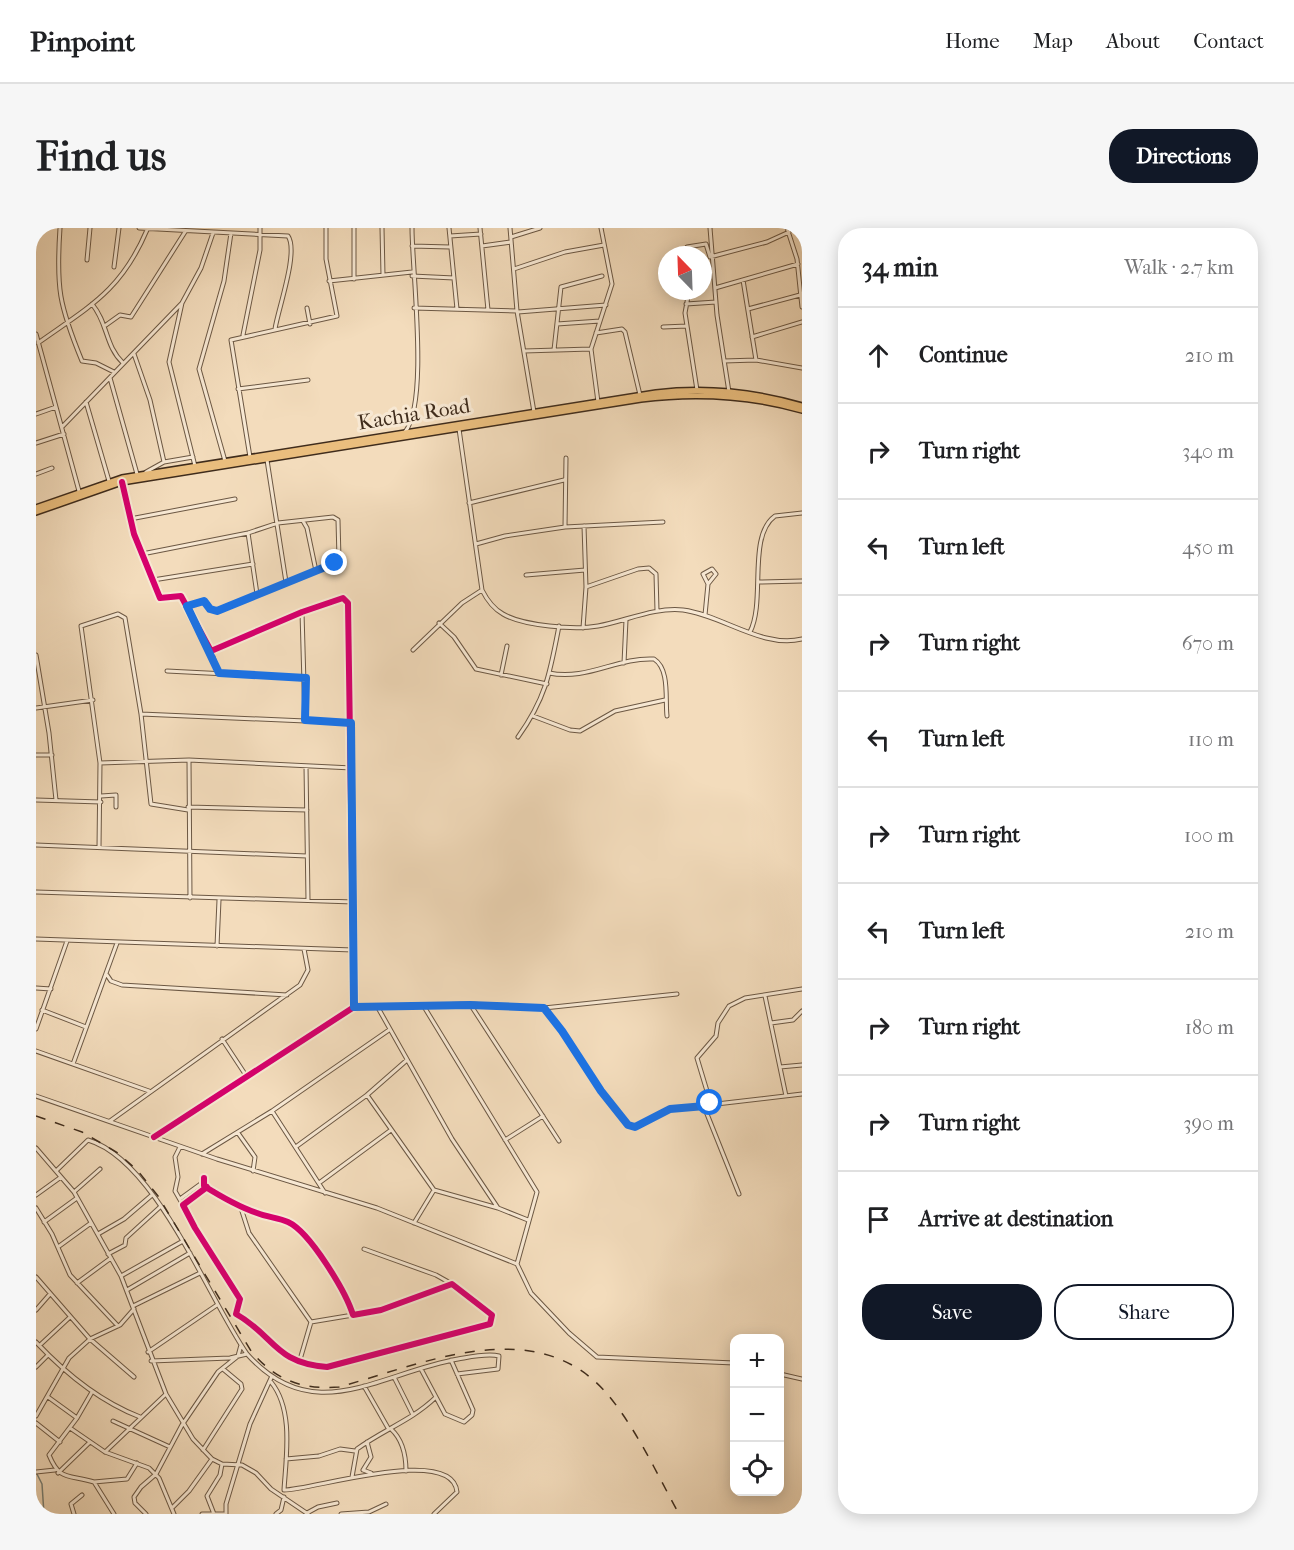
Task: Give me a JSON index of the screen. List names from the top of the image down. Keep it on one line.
{"streets":{"highway":["Kachia Road"]},"north":"top left","page":{"header":"Pinpoint","nav":["Home","Map","About","Contact"],"buttons":["Directions",["Save","Share"]],"title":"Find us","heading":["34 min","Walk · 2.7 km"],"list":[["Continue","210 m"],["Turn right","340 m"],["Turn left","450 m"],["Turn right","670 m"],["Turn left","110 m"],["Turn right","100 m"],["Turn left","210 m"],["Turn right","180 m"],["Turn right","390 m"],"Arrive at destination"],"map_buttons":["+","−"]}}
